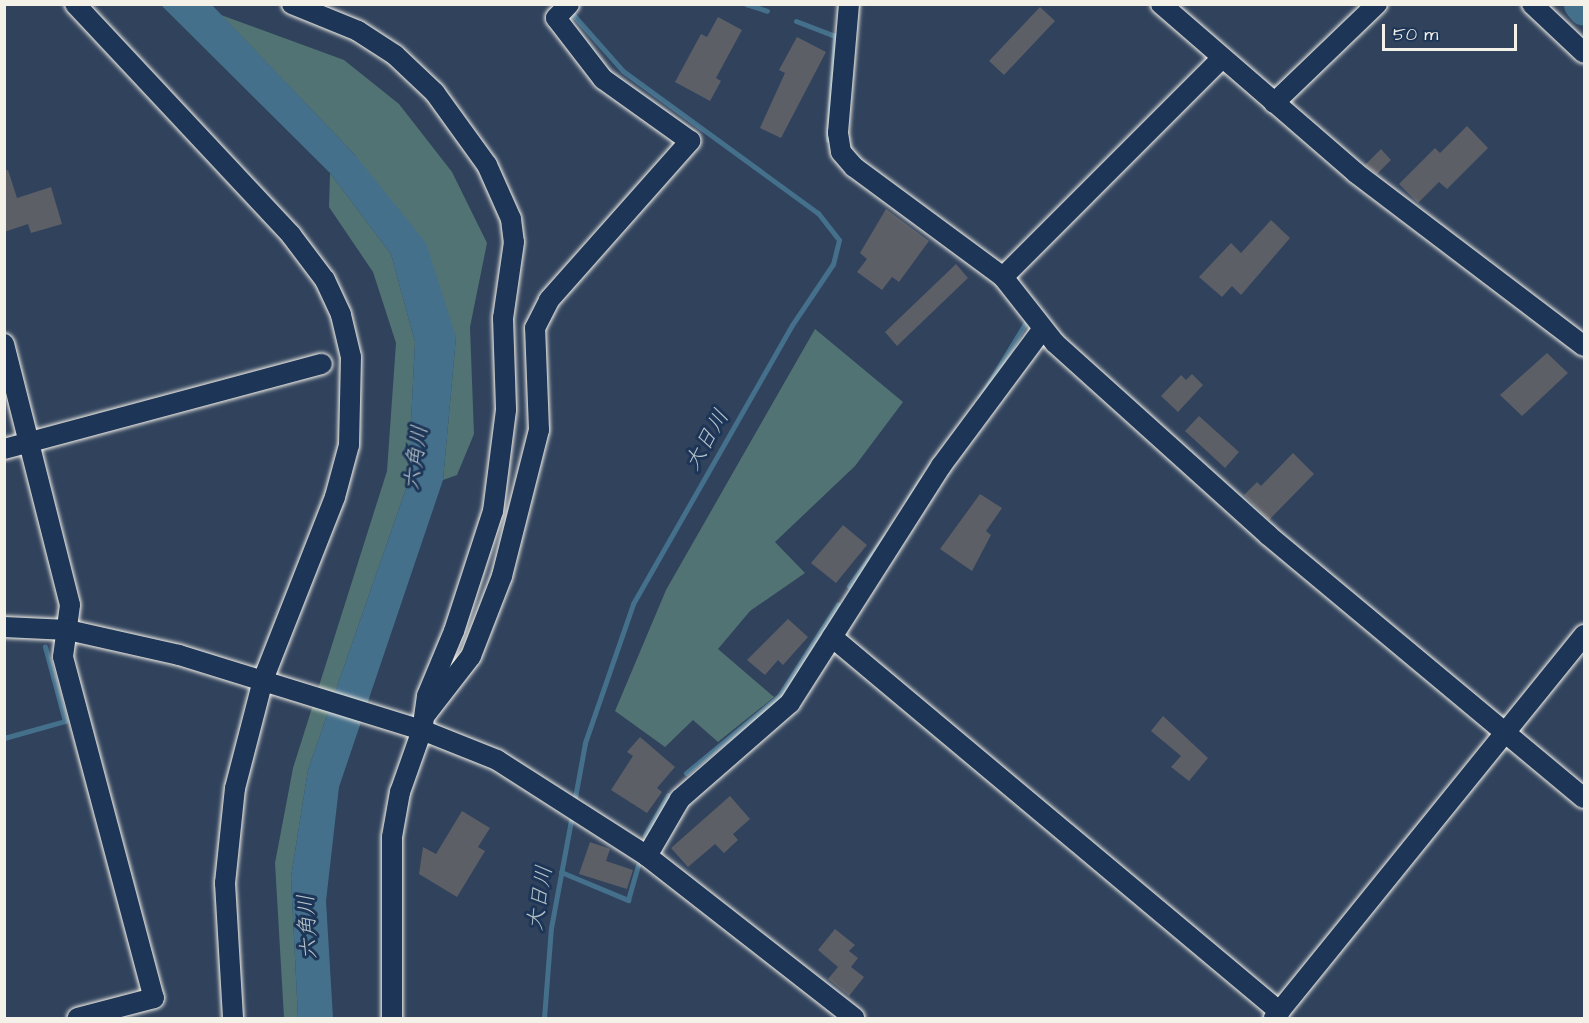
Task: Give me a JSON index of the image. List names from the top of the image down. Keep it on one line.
{"water":["大日川","六角川"],"scale_bar":"50 m"}
